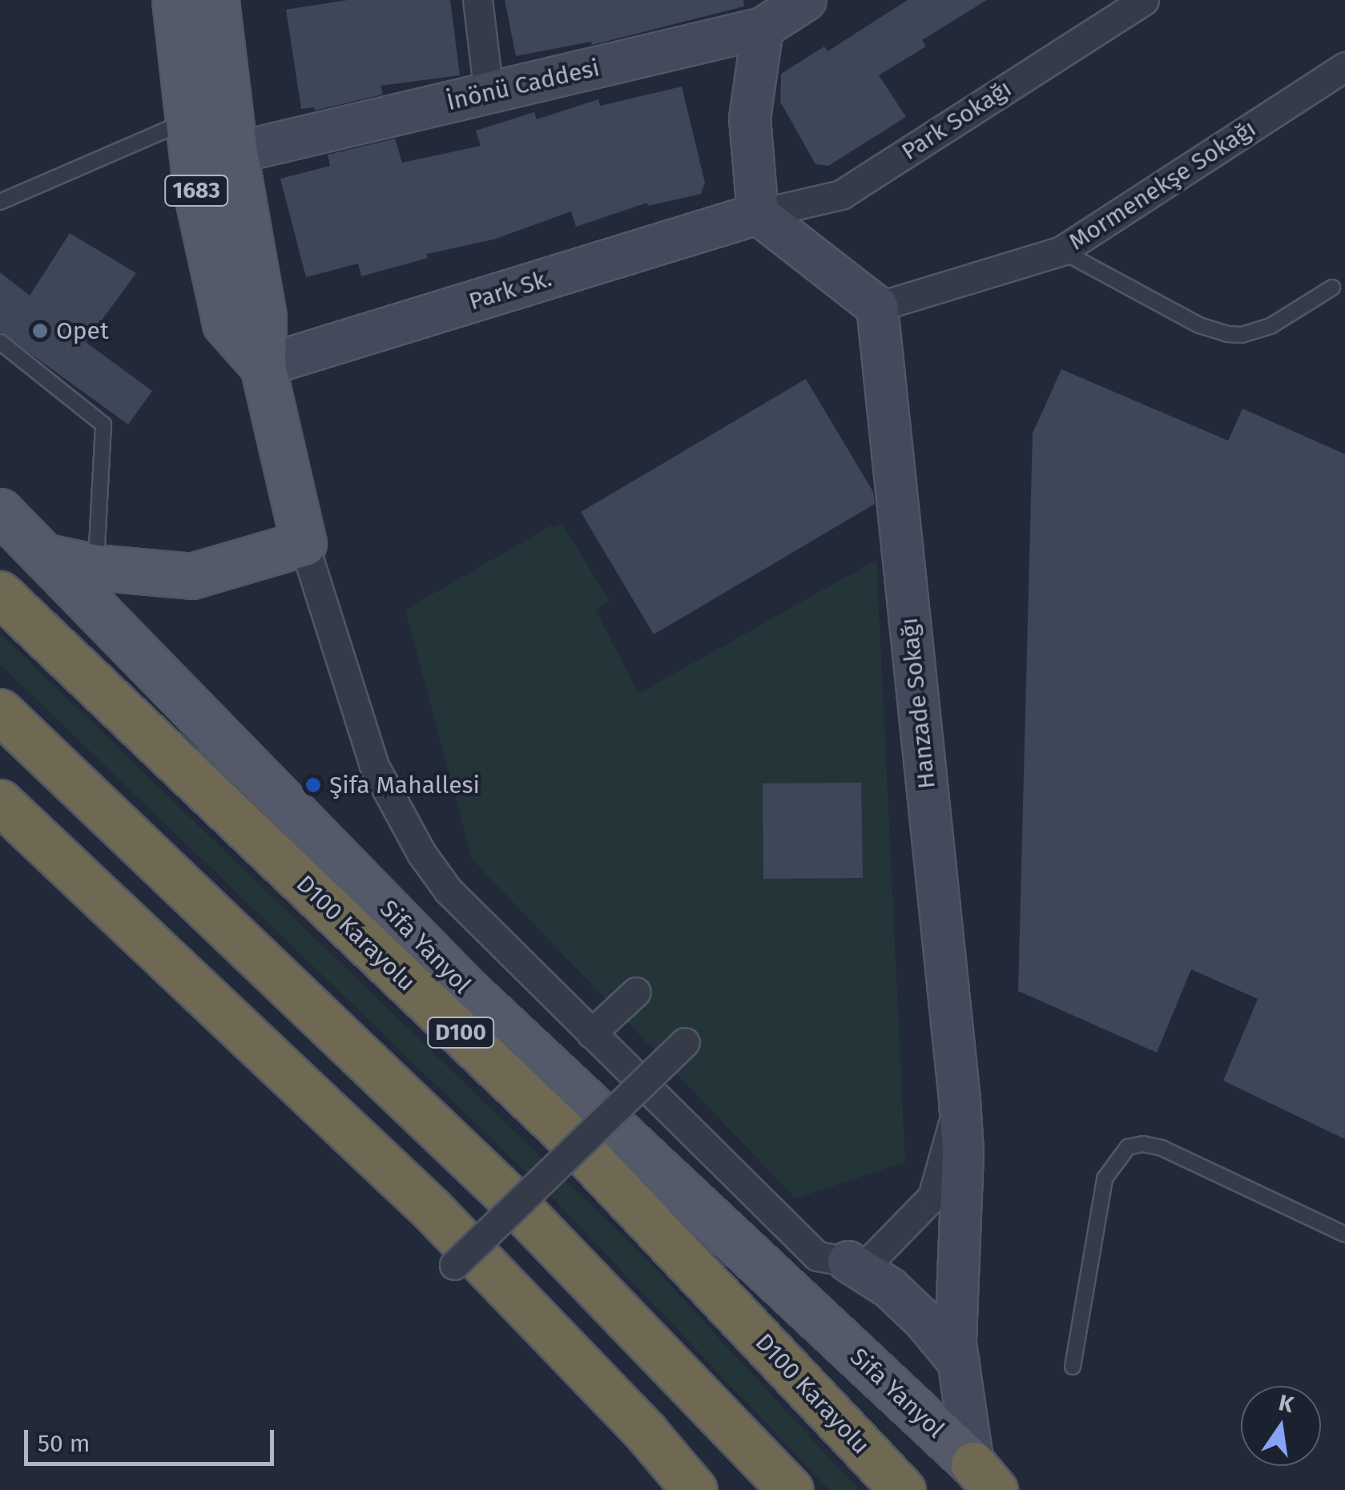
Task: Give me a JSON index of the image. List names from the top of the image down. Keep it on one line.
{"streets":{"highway":["D100 Karayolu","D100"],"main road":["1683","Sifa Yanyol"],"street":["İnönü Caddesi","Park Sokağı","Mormenekşe Sokağı","Park Sk.","Hanzade Sokağı"]},"crossings":[["İnönü Caddesi","1683"],["Park Sokağı","Park Sk."],["Mormenekşe Sokağı","Hanzade Sokağı"],["1683","Park Sk."],["Hanzade Sokağı","Sifa Yanyol"]],"places":["Opet","Şifa Mahallesi"],"scale_bar":"50 m","north":"top"}
